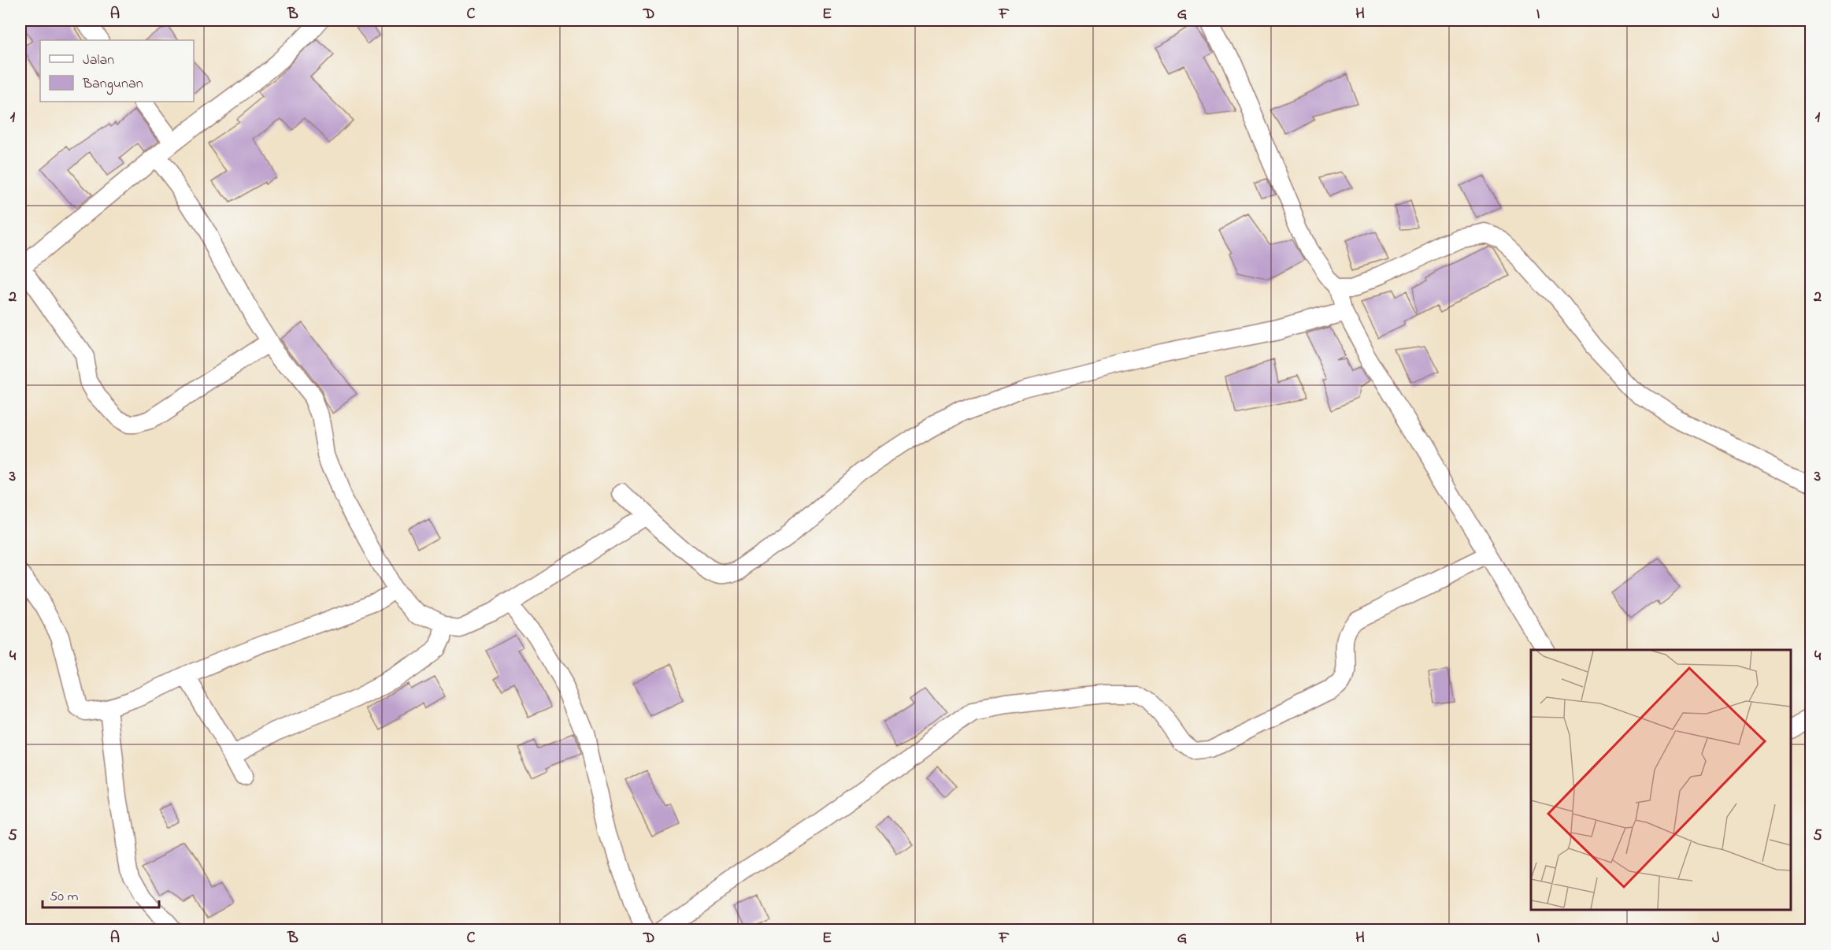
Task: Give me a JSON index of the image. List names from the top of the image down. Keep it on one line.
{"legend":["Jalan","Bangunan"],"scale_bar":"50 m","grid":{"columns":["A","B","C","D","E","F","G","H","I","J"],"rows":["1","2","3","4","5"]}}
